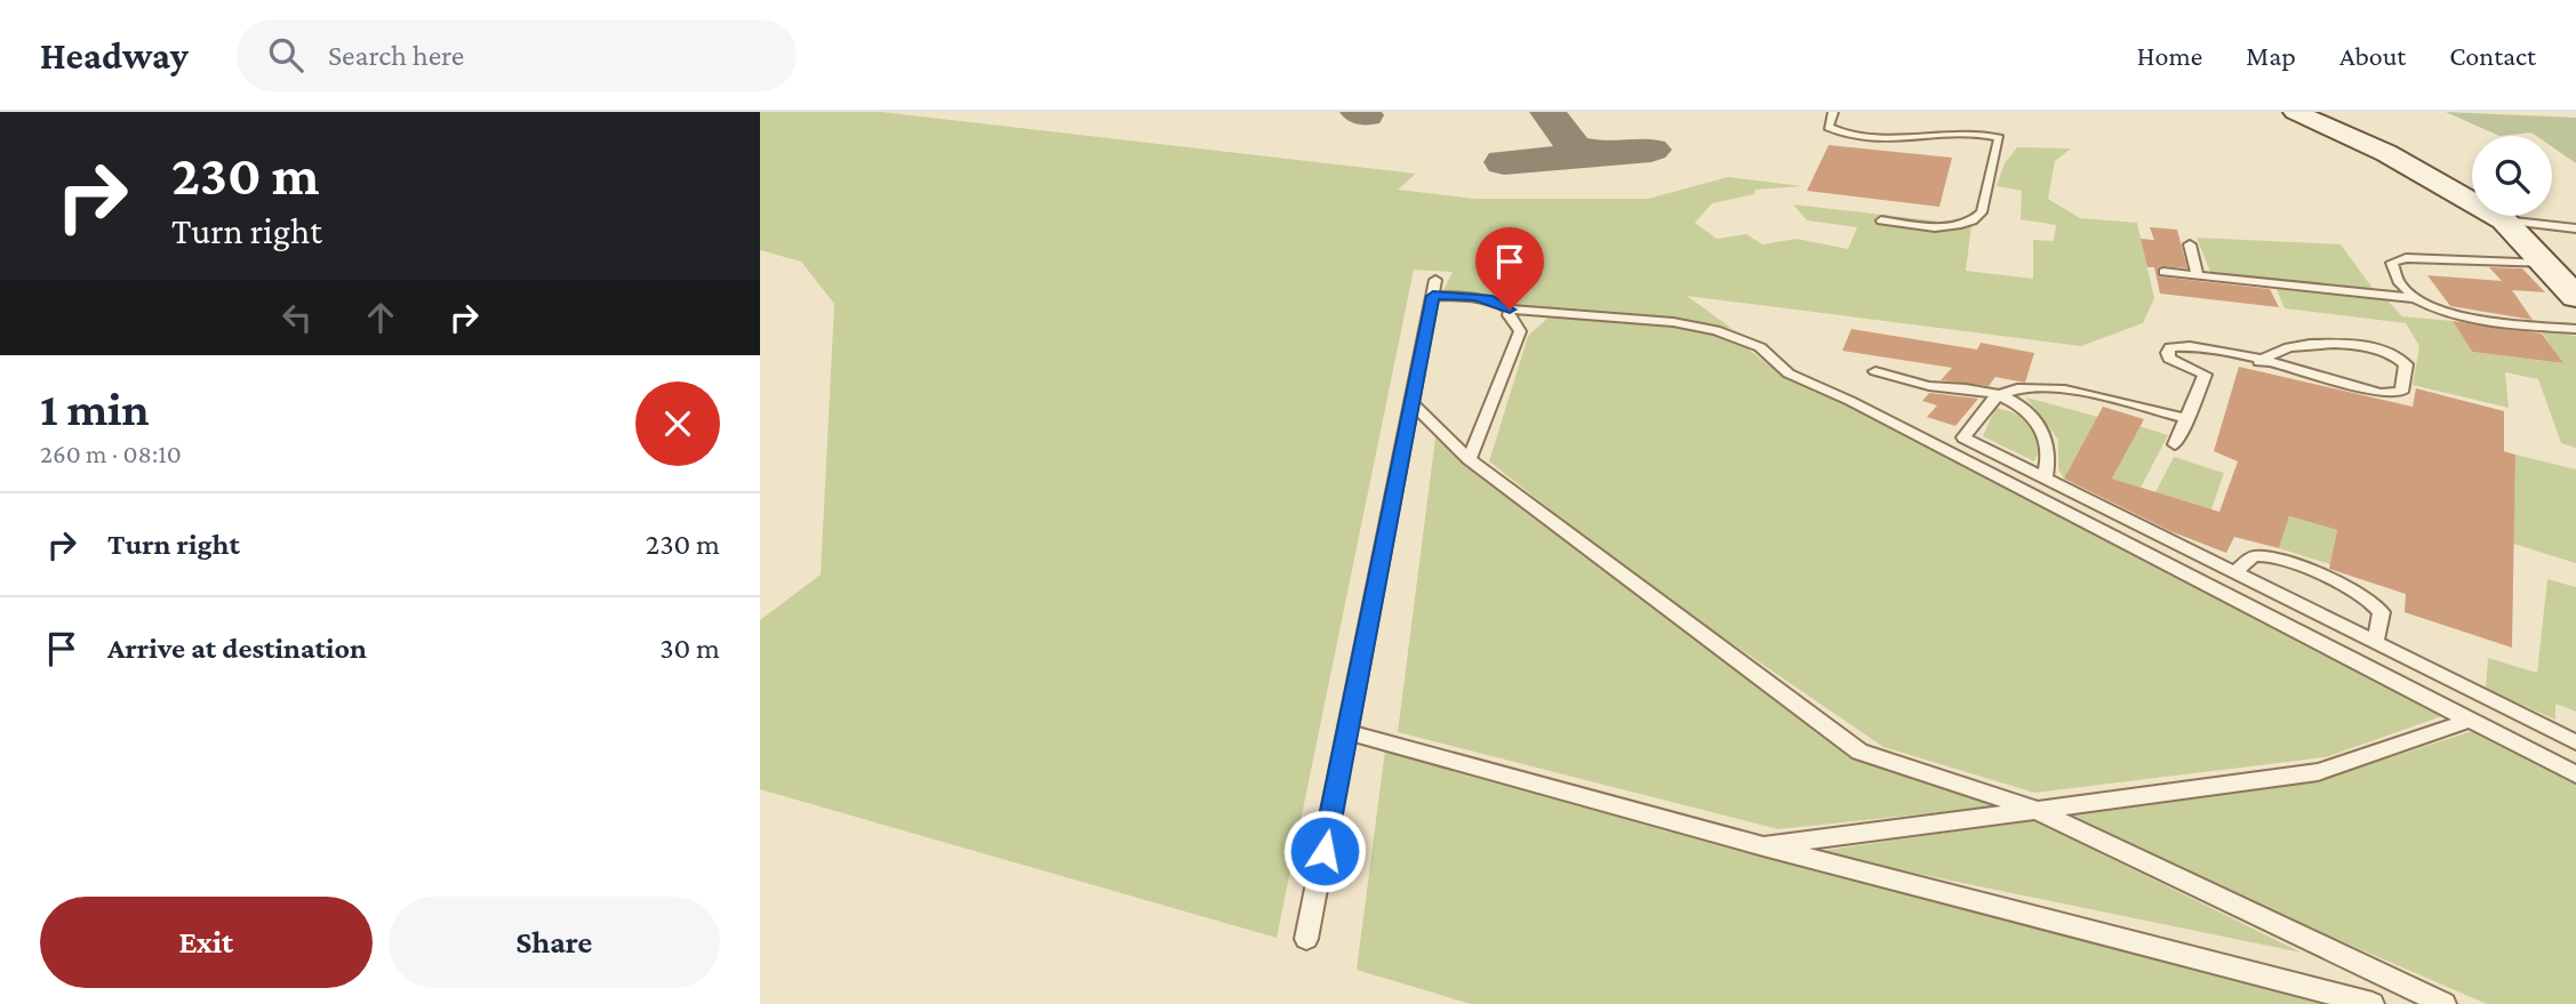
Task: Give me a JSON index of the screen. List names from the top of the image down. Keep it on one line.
{"page":{"header":"Headway","search":"Search here","nav":["Home","Map","About","Contact"],"turn":["230 m","Turn right"],"heading":["1 min","260 m · 08:10"],"list":[{"name":"Turn right","value":"230 m"},{"name":"Arrive at destination","value":"30 m"}],"buttons":["Exit","Share"]}}
